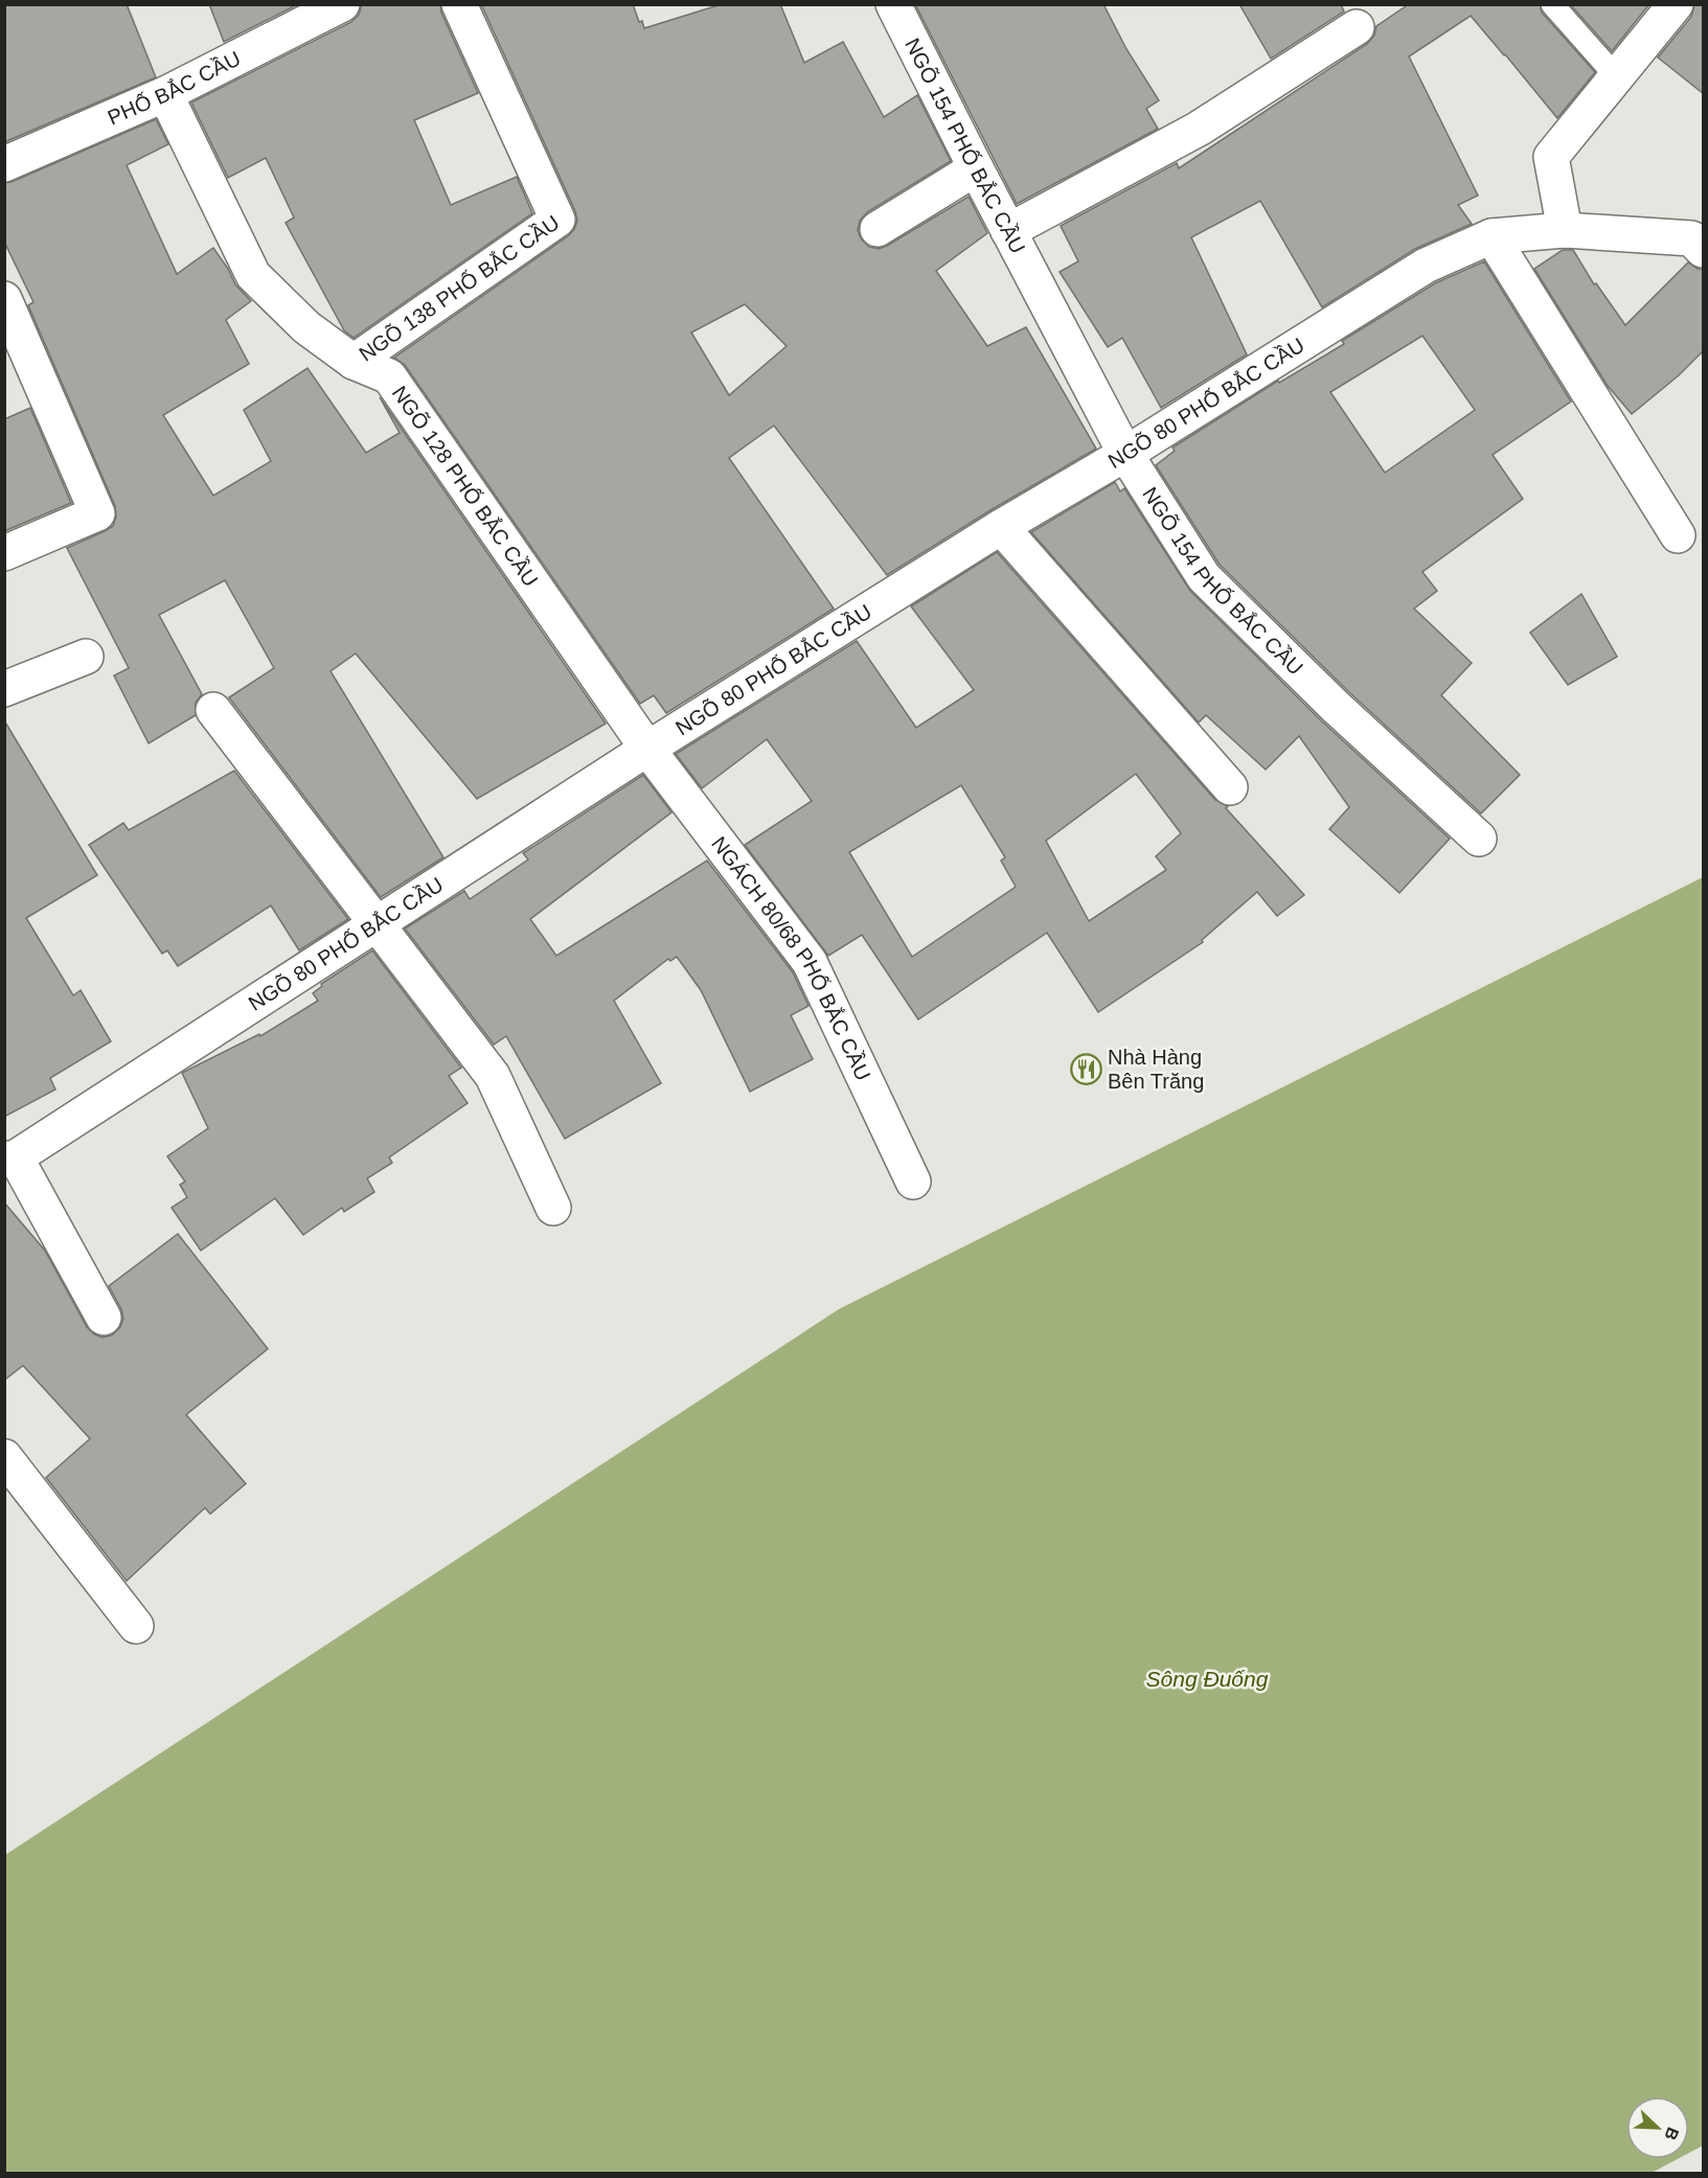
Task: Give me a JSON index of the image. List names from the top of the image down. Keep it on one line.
{"streets":{"street":["PHỐ BẮC CẦU","NGÕ 154 PHỐ BẮC CẦU","NGÕ 138 PHỐ BẮC CẦU","NGÕ 80 PHỐ BẮC CẦU","NGÕ 128 PHỐ BẮC CẦU","NGÁCH 80/68 PHỐ BẮC CẦU"]},"crossings":[["PHỐ BẮC CẦU","NGÕ 128 PHỐ BẮC CẦU"],["NGÕ 154 PHỐ BẮC CẦU","NGÕ 80 PHỐ BẮC CẦU"],["NGÕ 138 PHỐ BẮC CẦU","NGÕ 128 PHỐ BẮC CẦU"],["NGÕ 80 PHỐ BẮC CẦU","NGÕ 128 PHỐ BẮC CẦU"],["NGÕ 80 PHỐ BẮC CẦU","NGÁCH 80/68 PHỐ BẮC CẦU"],["NGÕ 128 PHỐ BẮC CẦU","NGÁCH 80/68 PHỐ BẮC CẦU"]],"water":["Sông Đuống"],"places":{"restaurant":["Nhà Hàng Bên Trăng"]},"north":"bottom right"}
